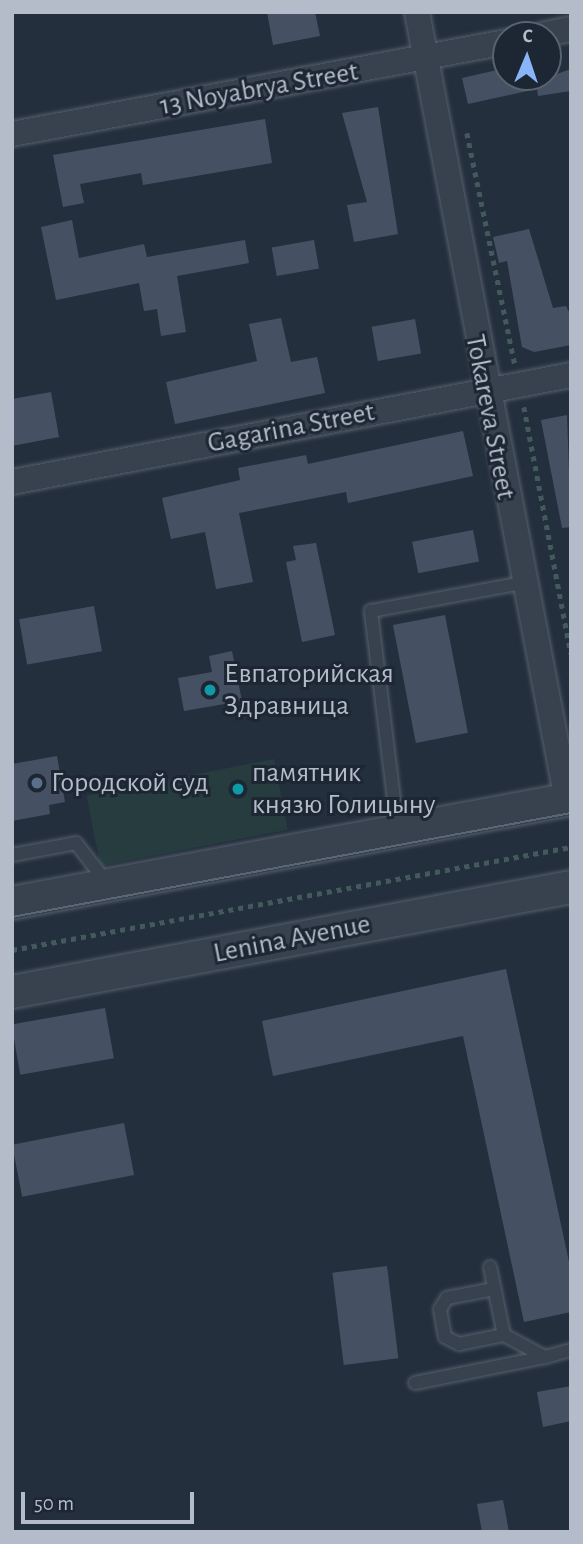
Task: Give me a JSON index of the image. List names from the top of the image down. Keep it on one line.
{"streets":{"street":["13 Noyabrya Street","Tokareva Street","Gagarina Street","Lenina Avenue"]},"crossings":[["13 Noyabrya Street","Tokareva Street"],["Tokareva Street","Gagarina Street"]],"places":["Евпаторийская Здравница","Городской суд","памятник князю Голицыну"],"scale_bar":"50 m","north":"top"}
